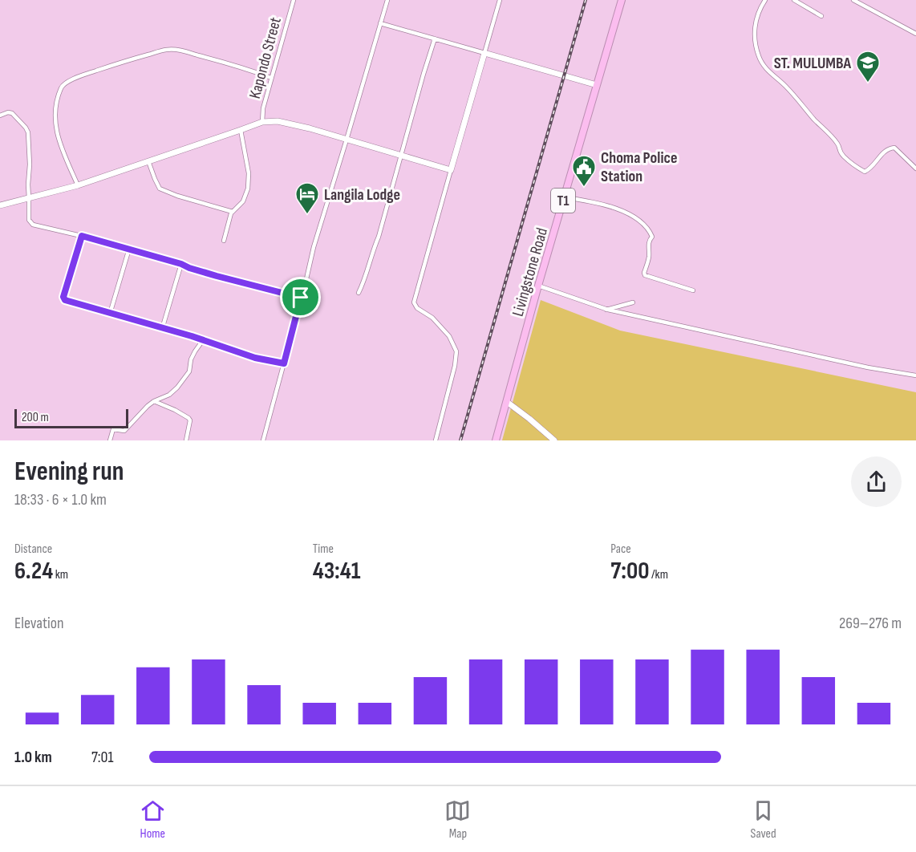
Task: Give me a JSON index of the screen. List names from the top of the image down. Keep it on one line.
{"streets":{"highway":["T1","Livingstone Road"],"street":["Kapondo Street"]},"places":{"school or university":["ST. MULUMBA"],"public building":["Choma Police Station"],"hotel":["Langila Lodge"]},"scale_bar":"200 m","page":{"scale":"200 m","heading":["Evening run","18:33 · 6 × 1.0 km"],"stats":[["Distance","6.24 km"],["Time","43:41"],["Pace","7:00 /km"]],"chart":["Elevation","269–276 m"],"list":[{"name":"1.0 km","note":"7:01"}],"tabs":["Home","Map","Saved"]}}
